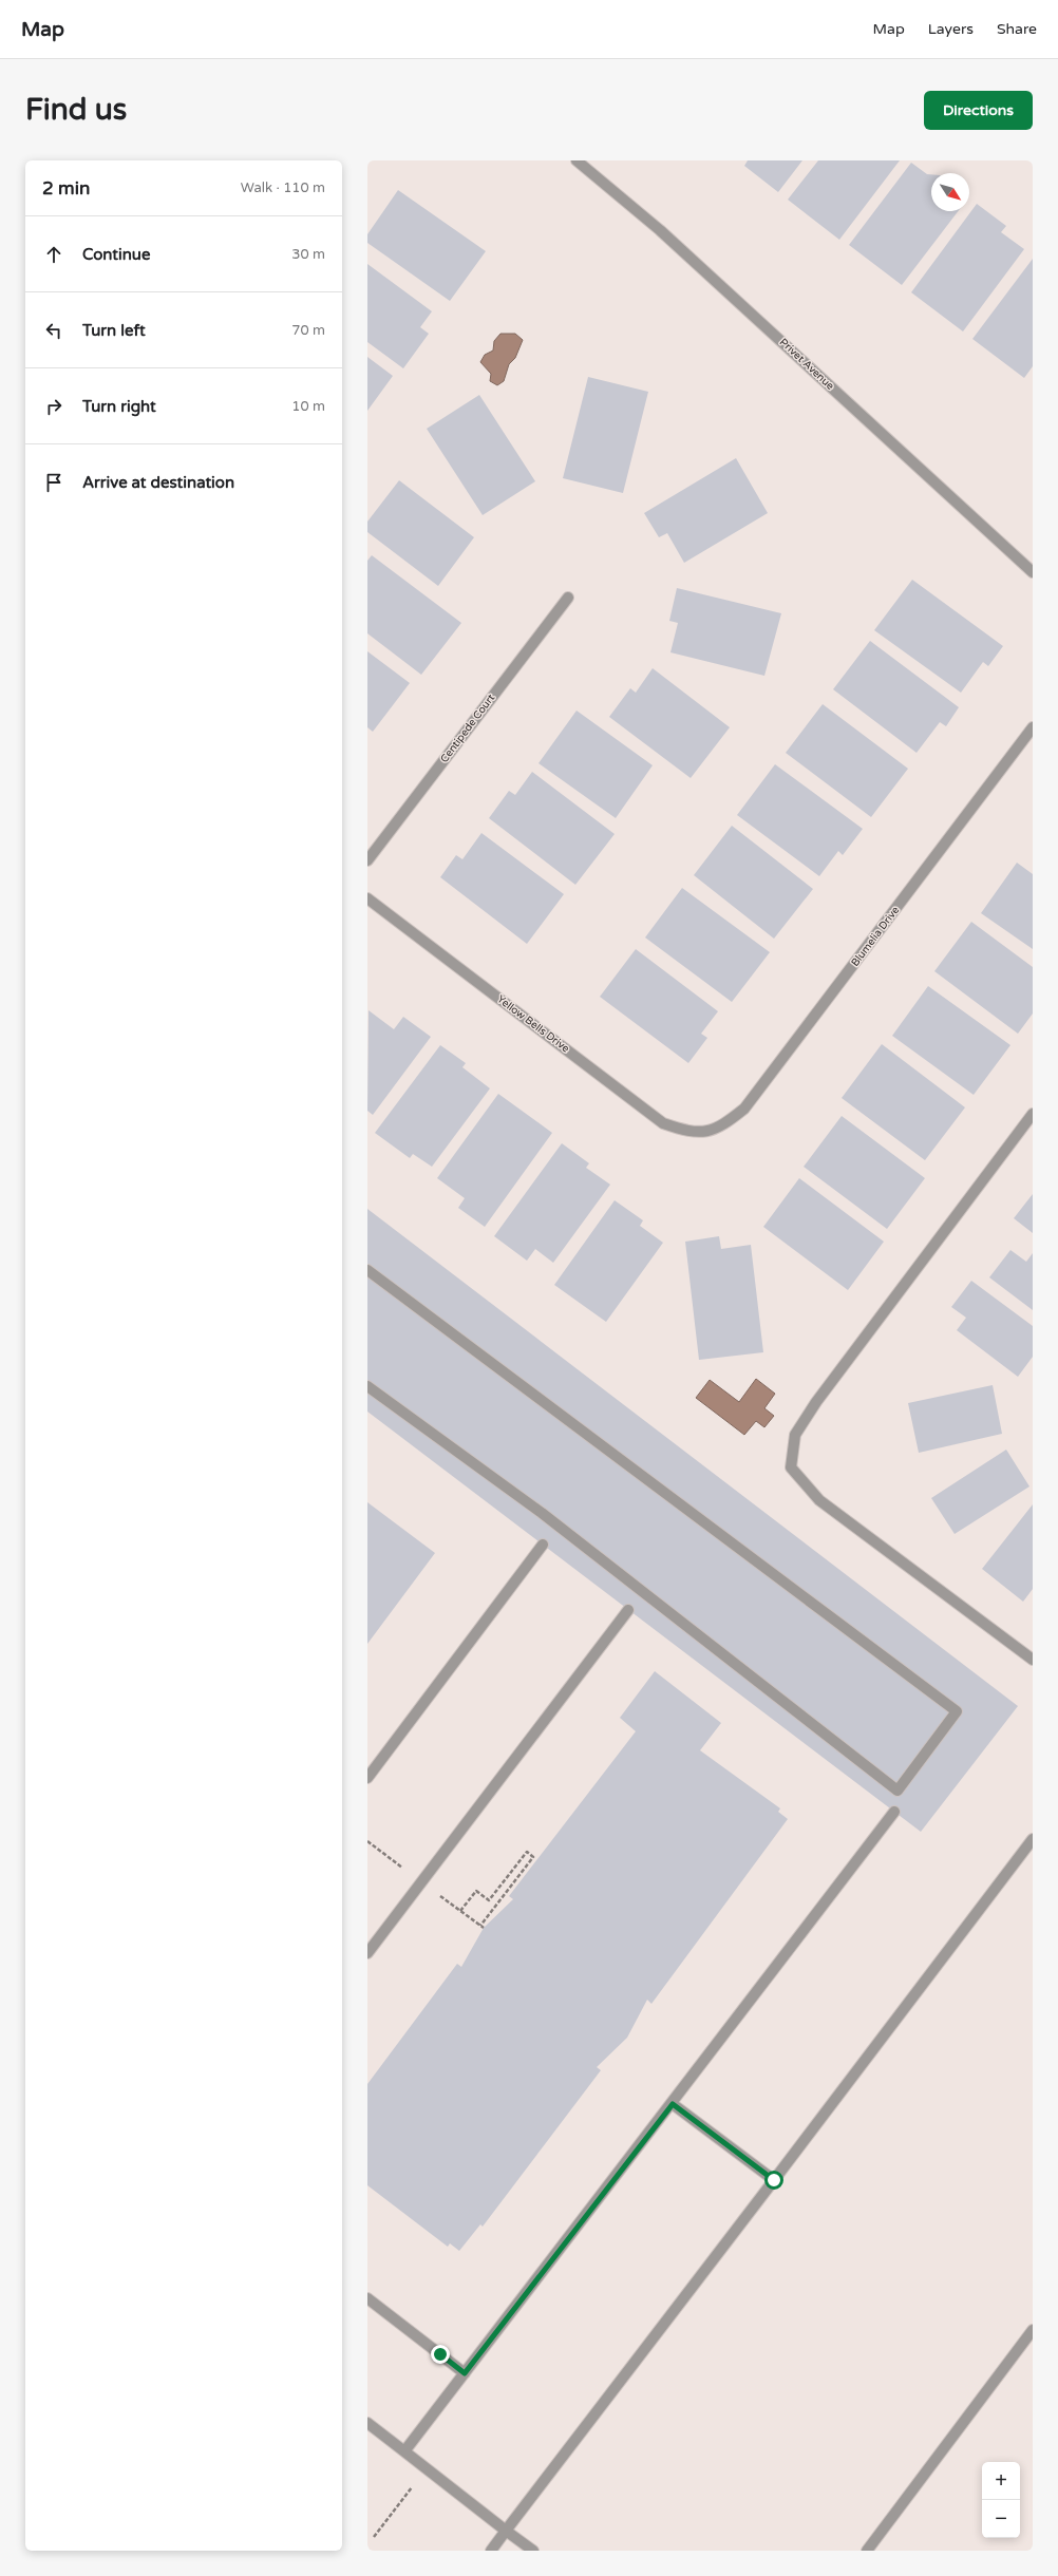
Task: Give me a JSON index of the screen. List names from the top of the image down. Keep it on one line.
{"streets":{"street":["Privet Avenue","Centipede Court","Blumelia Drive","Yellow Bells Drive"]},"crossings":[["Blumelia Drive","Yellow Bells Drive"]],"north":"bottom right","page":{"header":"Map","nav":["Map","Layers","Share"],"buttons":"Directions","title":"Find us","heading":["2 min","Walk · 110 m"],"list":[["Continue","30 m"],["Turn left","70 m"],["Turn right","10 m"],"Arrive at destination"],"map_buttons":["+","−"]}}
